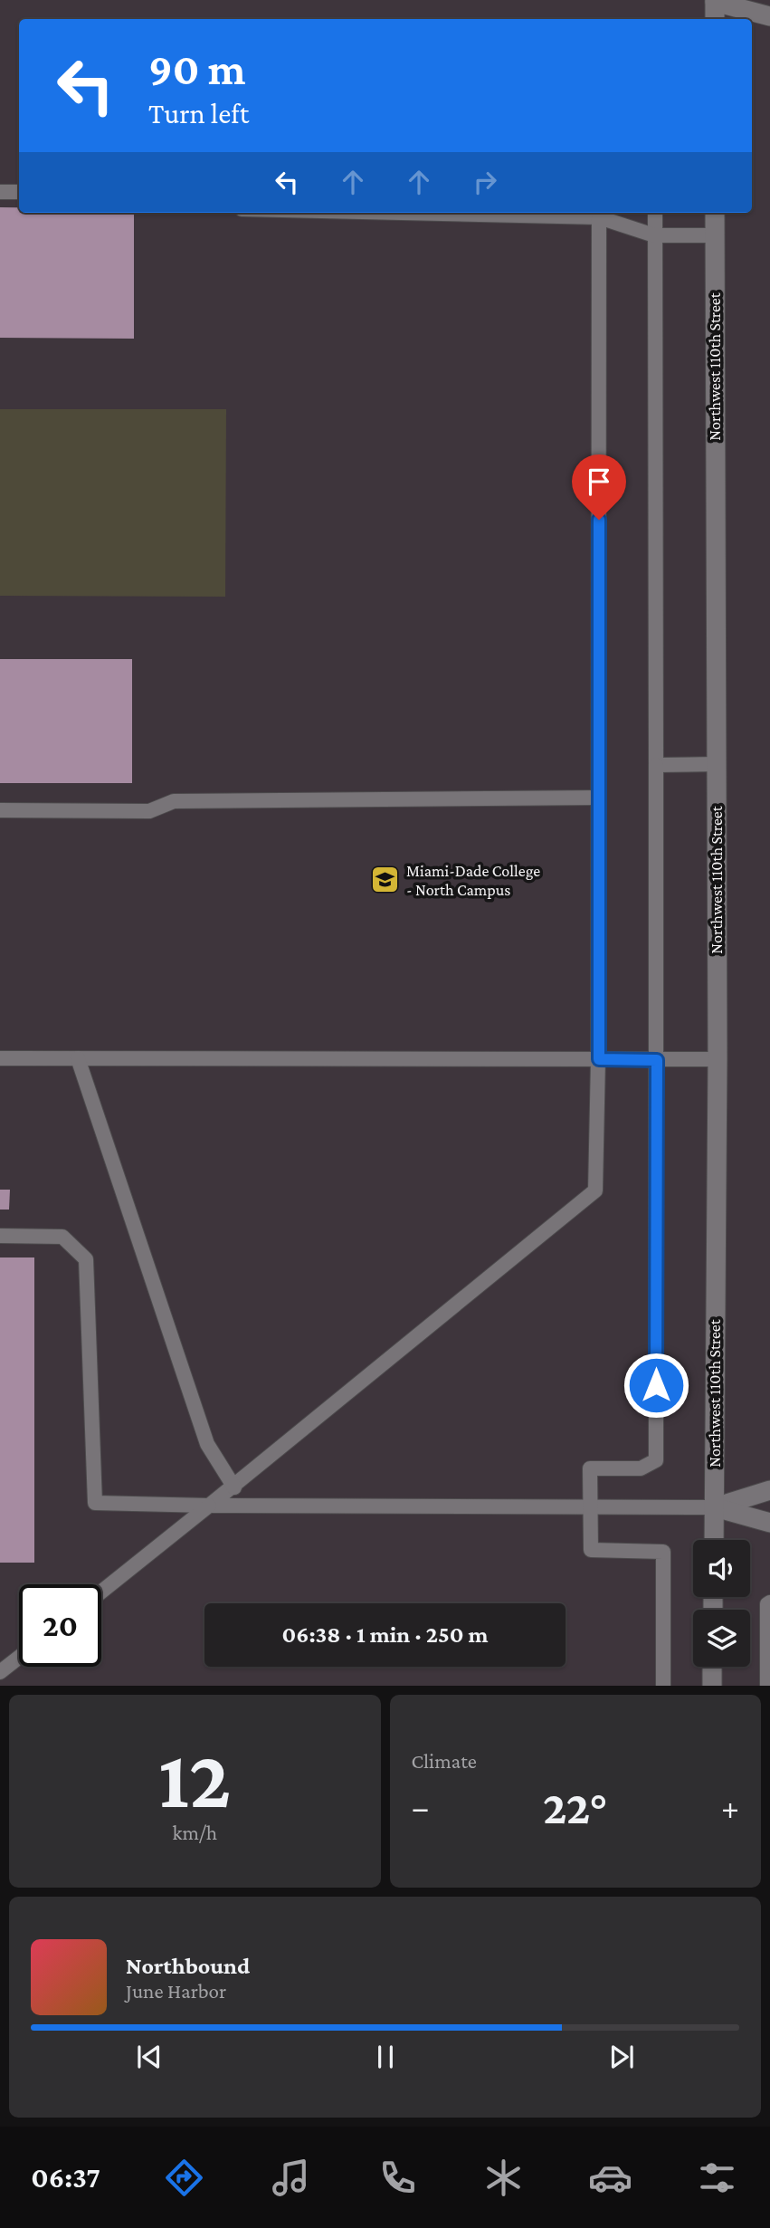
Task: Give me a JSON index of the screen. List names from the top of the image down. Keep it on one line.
{"streets":{"street":["Northwest 110th Street"]},"places":{"school or university":["Miami-Dade College - North Campus"]},"page":{"turn":["90 m","Turn left"],"limit":"20","trip":"06:38 · 1 min · 250 m","tile":[["12","km/h"],"Climate"],"heat":["−","22°","+"],"song":["Northbound","June Harbor"],"tabs":"06:37"}}
